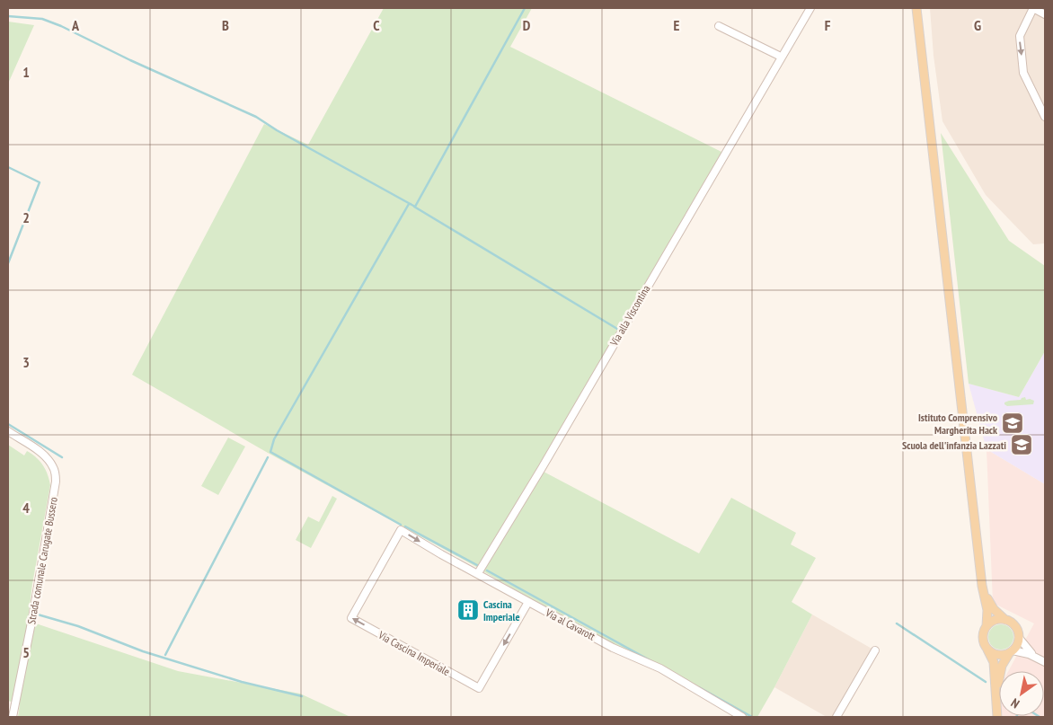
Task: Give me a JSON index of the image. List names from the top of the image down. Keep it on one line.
{"streets":{"street":["Via alla Viscontina","Strada comunale Carugate Bussero","Via al Cavarott","Via Cascina Imperiale"]},"crossings":[["Via alla Viscontina","Via al Cavarott"],["Via al Cavarott","Via Cascina Imperiale"]],"places":{"school or university":["Istituto Comprensivo Margherita Hack","Scuola dell'infanzia Lazzati"],"building":["Cascina Imperiale"]},"north":"bottom left","grid":{"columns":["A","B","C","D","E","F","G"],"rows":["1","2","3","4","5"]}}
